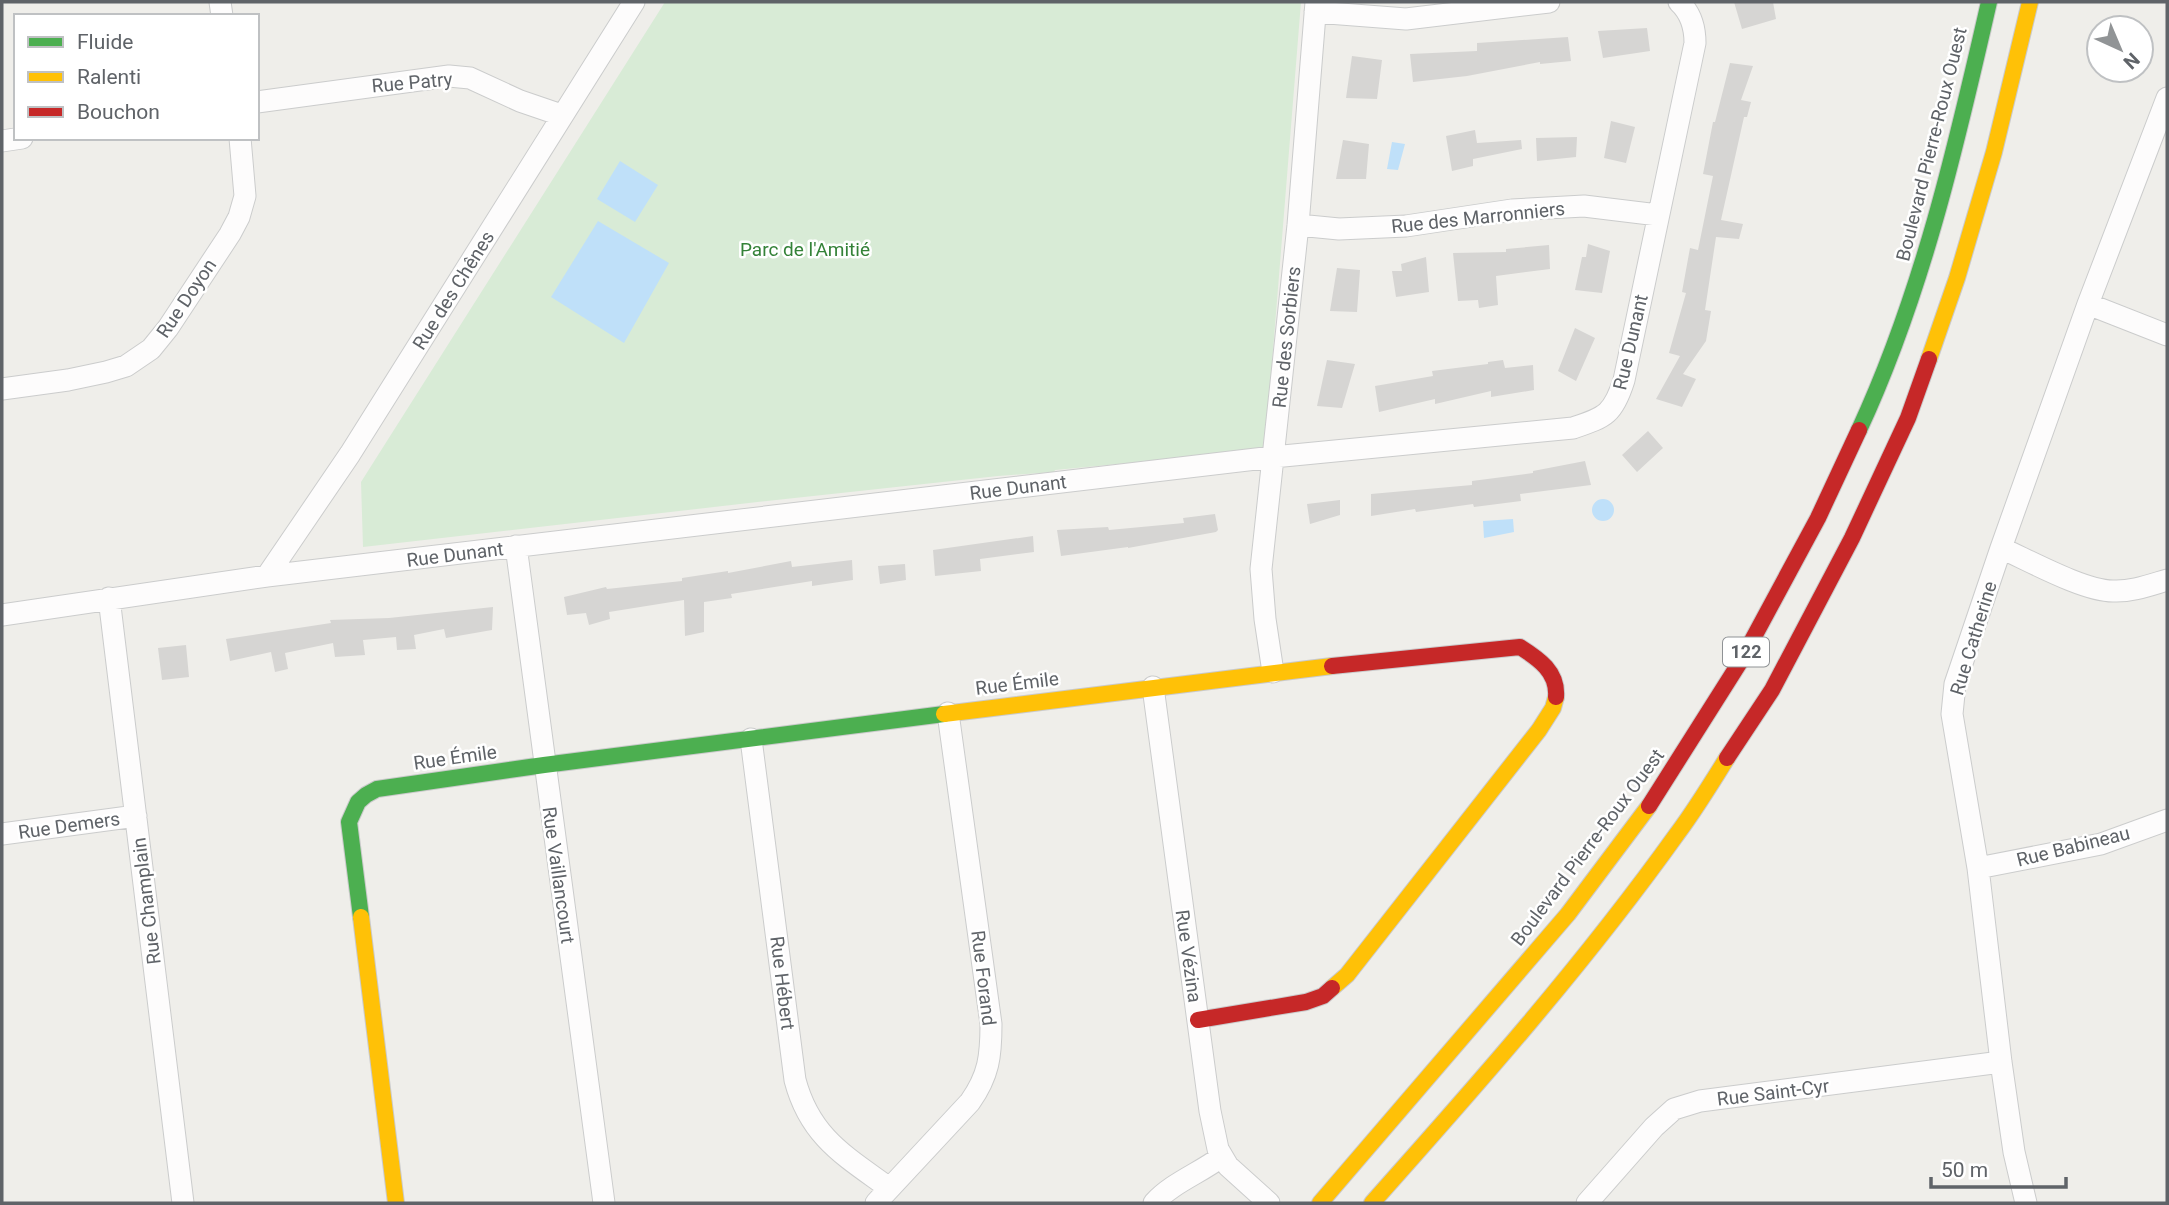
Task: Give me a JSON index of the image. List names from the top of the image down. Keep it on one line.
{"streets":{"main road":["Boulevard Pierre-Roux Ouest","122","Rue Émile"],"street":["Rue Patry","Rue des Marronniers","Rue des Chênes","Rue Doyon","Rue des Sorbiers","Rue Dunant","Rue Catherine","Rue Demers","Rue Babineau","Rue Vaillancourt","Rue Champlain","Rue Vézina","Rue Forand","Rue Hébert","Rue Saint-Cyr"]},"crossings":[["Rue Patry","Rue des Chênes"],["Rue des Marronniers","Rue des Sorbiers"],["Rue des Marronniers","Rue Dunant"],["Rue des Chênes","Rue Dunant"],["Rue des Sorbiers","Rue Dunant"],["Rue des Sorbiers","Rue Émile"],["Rue Dunant","Rue Vaillancourt"],["Rue Dunant","Rue Champlain"],["Rue Catherine","Rue Babineau"],["Rue Catherine","Rue Saint-Cyr"],["Rue Émile","Rue Vaillancourt"],["Rue Émile","Rue Vézina"],["Rue Émile","Rue Forand"],["Rue Émile","Rue Hébert"],["Rue Demers","Rue Champlain"],["Rue Forand","Rue Hébert"]],"parks":["Parc de l'Amitié"],"legend":["Fluide","Ralenti","Bouchon"],"scale_bar":"50 m","north":"bottom right"}
